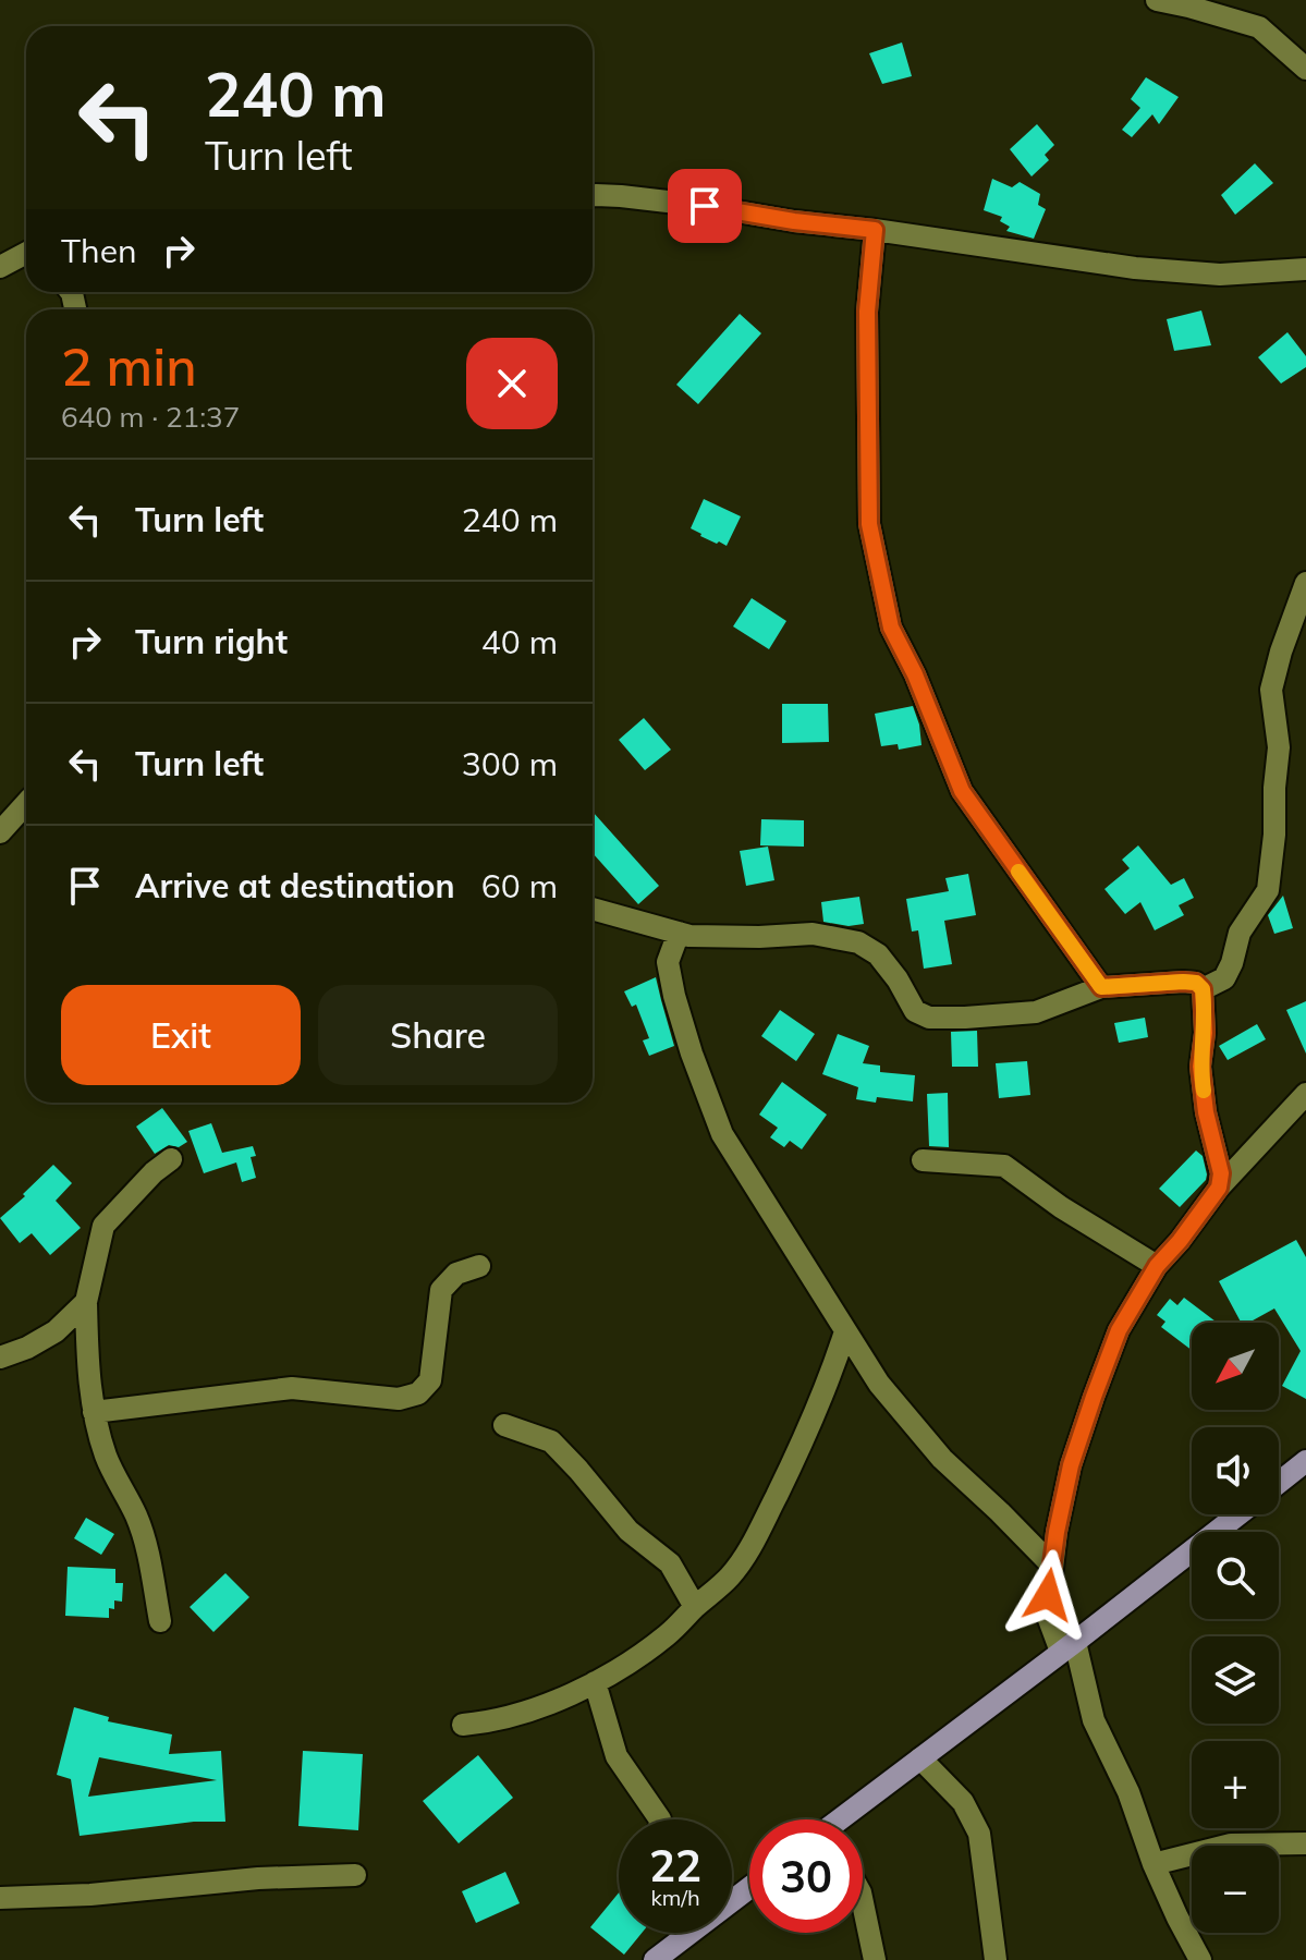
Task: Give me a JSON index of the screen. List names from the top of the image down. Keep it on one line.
{"north":"bottom left","page":{"turn":["240 m","Turn left"],"then":"Then","heading":["2 min","640 m · 21:37"],"list":[{"name":"Turn left","value":"240 m"},{"name":"Turn right","value":"40 m"},{"name":"Turn left","value":"300 m"},{"name":"Arrive at destination","value":"60 m"}],"buttons":["Exit","Share"],"map_buttons":["+","−"],"speed":"22 km/h","limit":"30"}}
